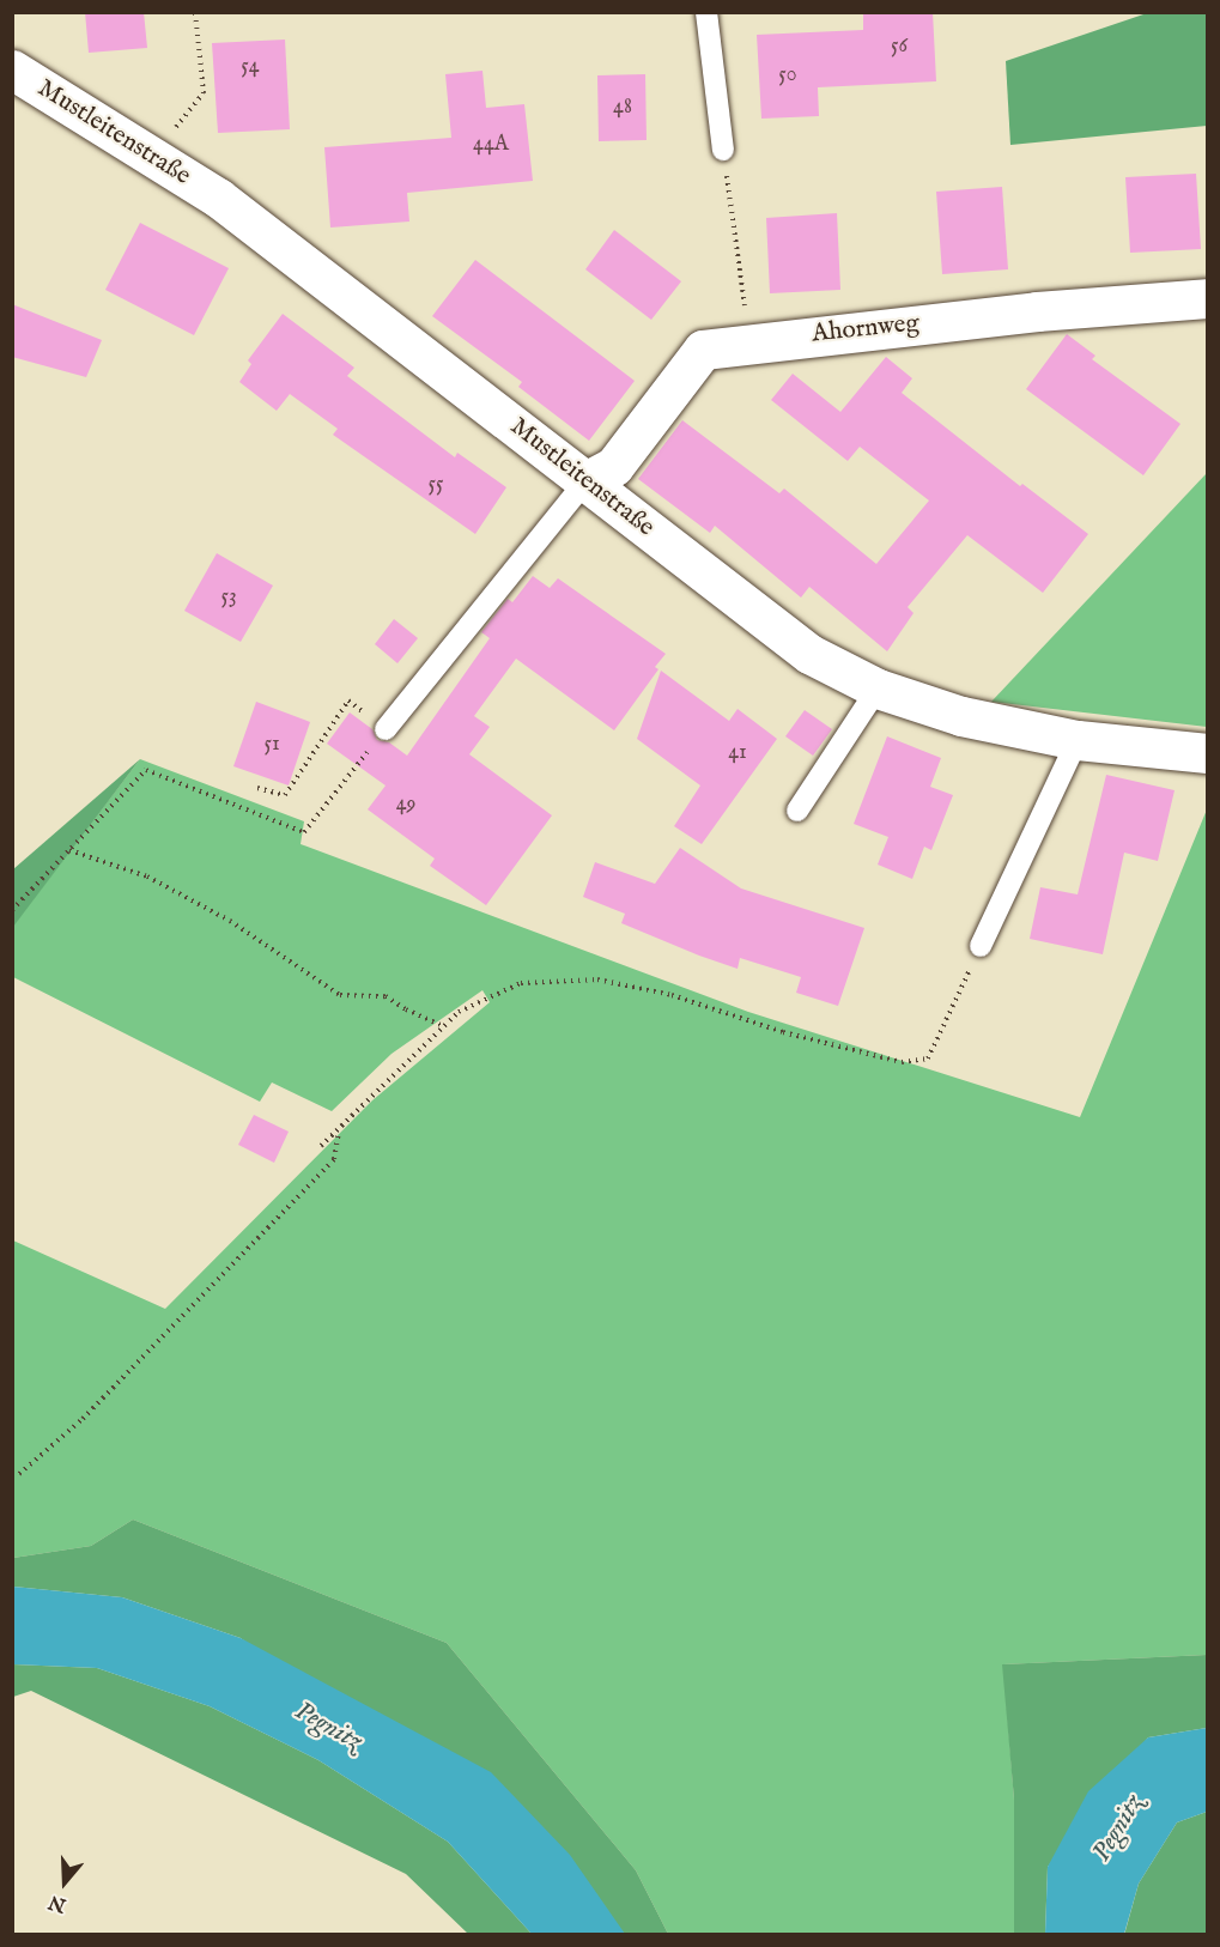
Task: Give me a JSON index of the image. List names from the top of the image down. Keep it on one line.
{"streets":{"street":["Mustleitenstraße","Ahornweg"]},"crossings":[["Mustleitenstraße","Ahornweg"]],"water":["Pegnitz"],"house_numbers":["56","54","50","48","44A","55","53","51","41","49"],"north":"bottom"}
